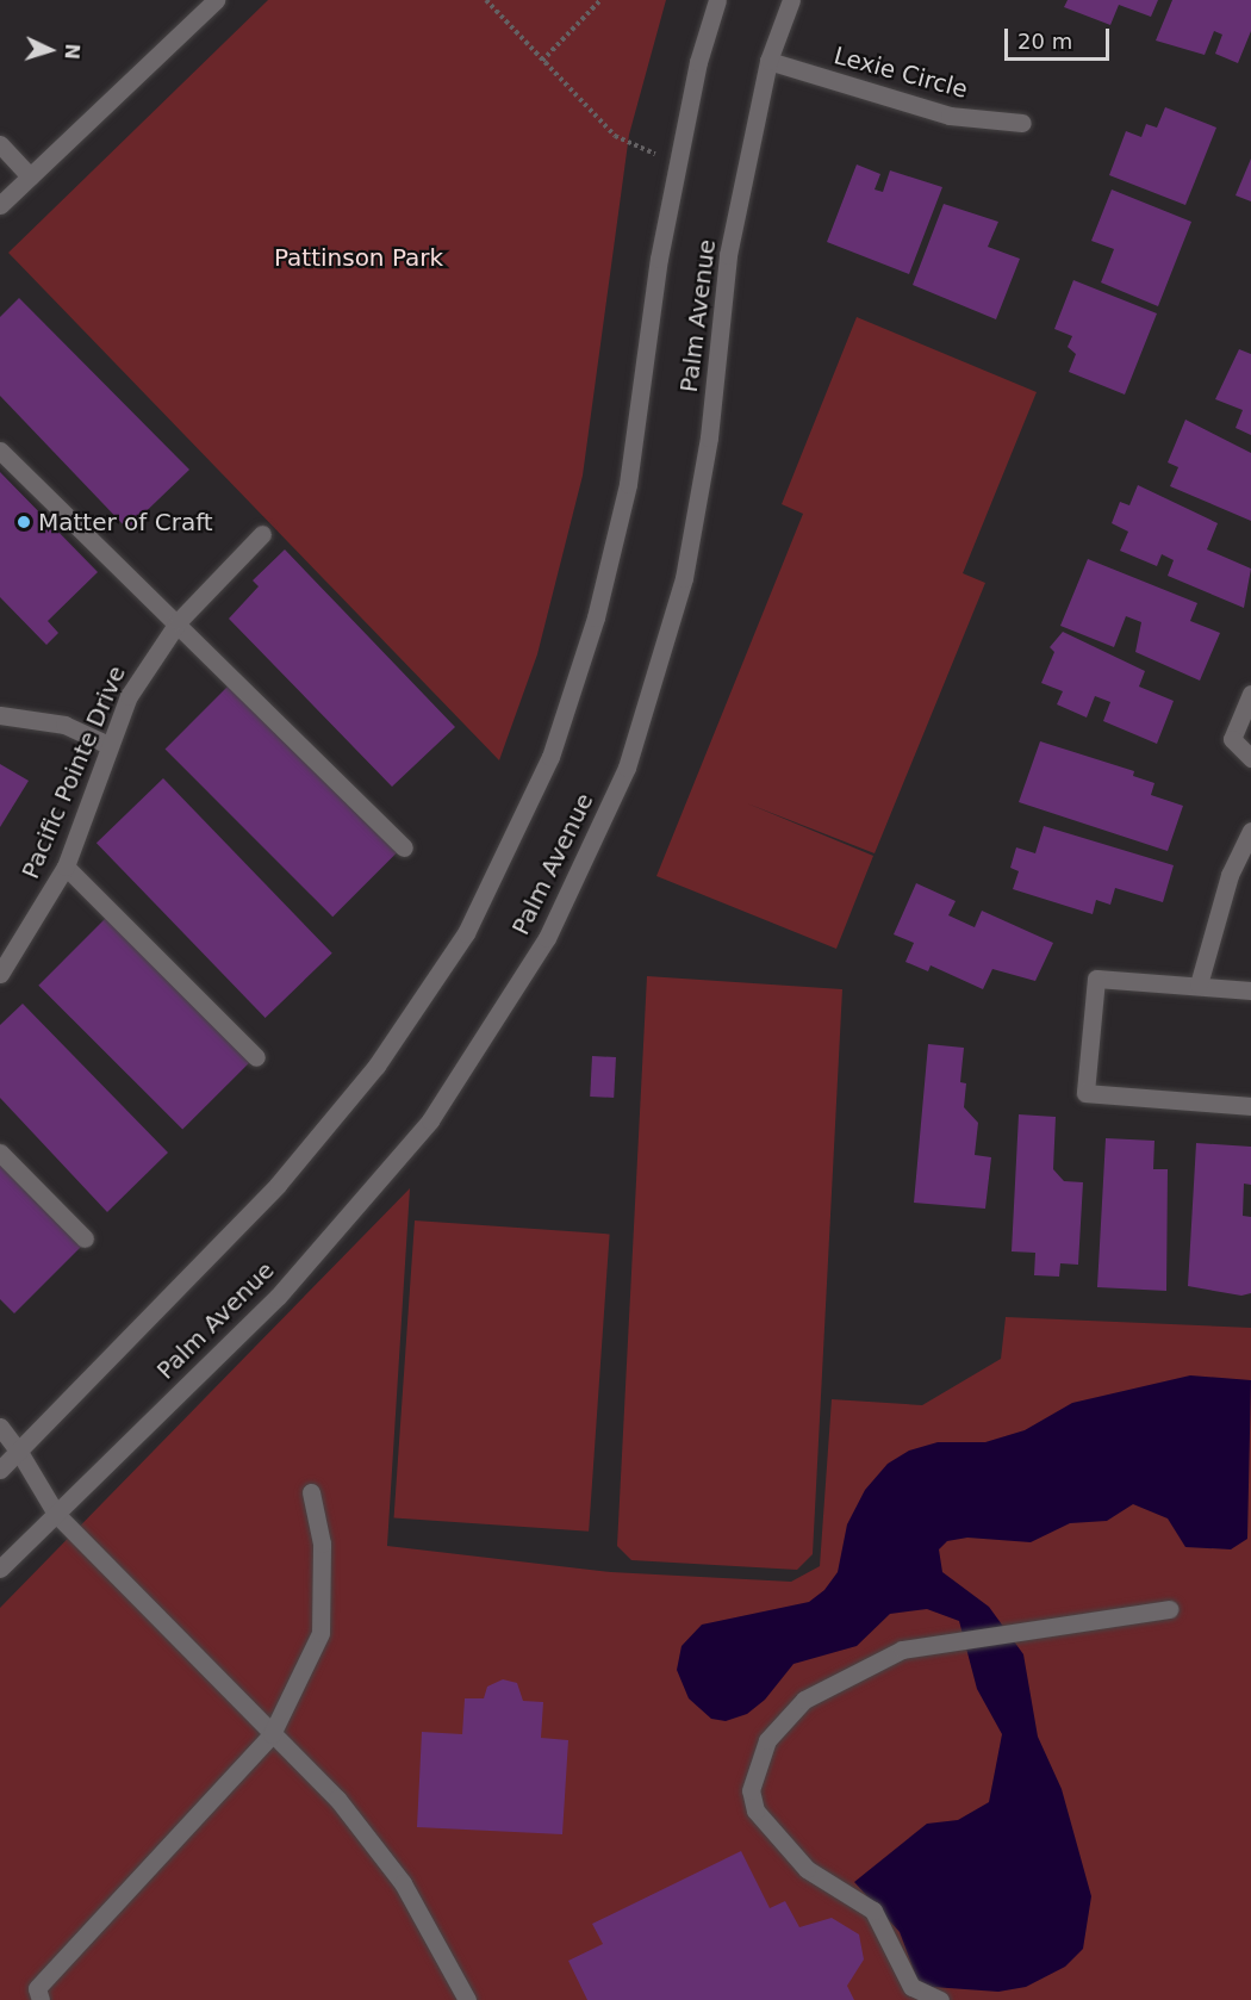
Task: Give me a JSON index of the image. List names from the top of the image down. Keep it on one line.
{"streets":{"street":["Lexie Circle","Palm Avenue","Pacific Pointe Drive"]},"crossings":[["Lexie Circle","Palm Avenue"]],"parks":["Pattinson Park"],"places":["Matter of Craft"],"scale_bar":"20 m","north":"right"}
